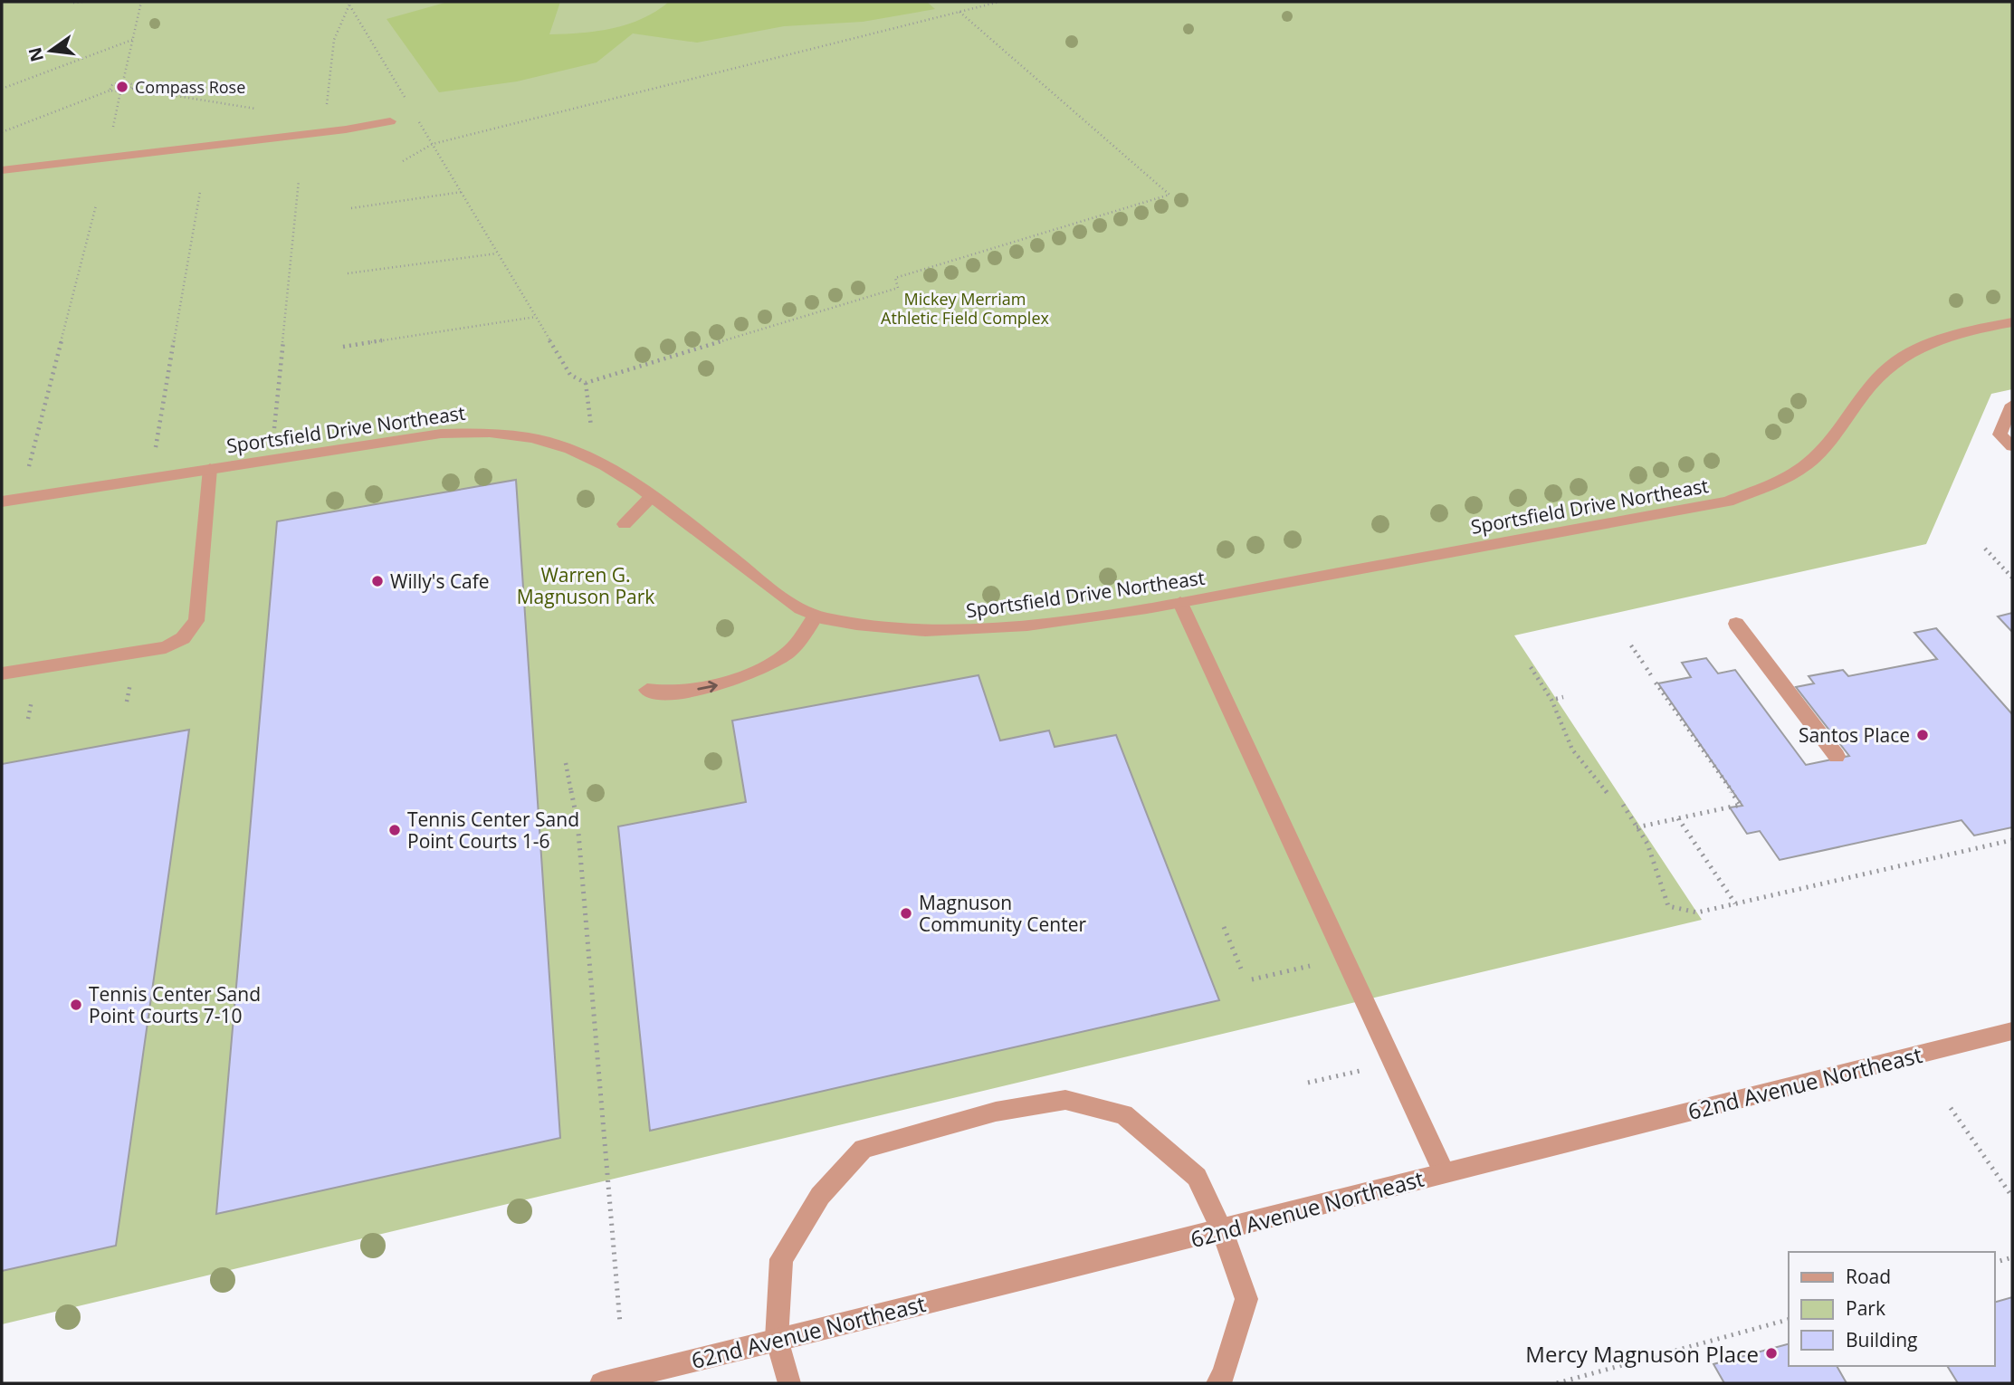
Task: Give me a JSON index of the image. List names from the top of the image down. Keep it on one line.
{"streets":{"street":["Sportsfield Drive Northeast","62nd Avenue Northeast"]},"parks":["Mickey Merriam Athletic Field Complex","Warren G. Magnuson Park"],"places":["Compass Rose","Willy's Cafe","Santos Place","Tennis Center Sand Point Courts 1-6","Magnuson Community Center","Tennis Center Sand Point Courts 7-10","Mercy Magnuson Place"],"legend":["Road","Park","Building"],"north":"left"}
